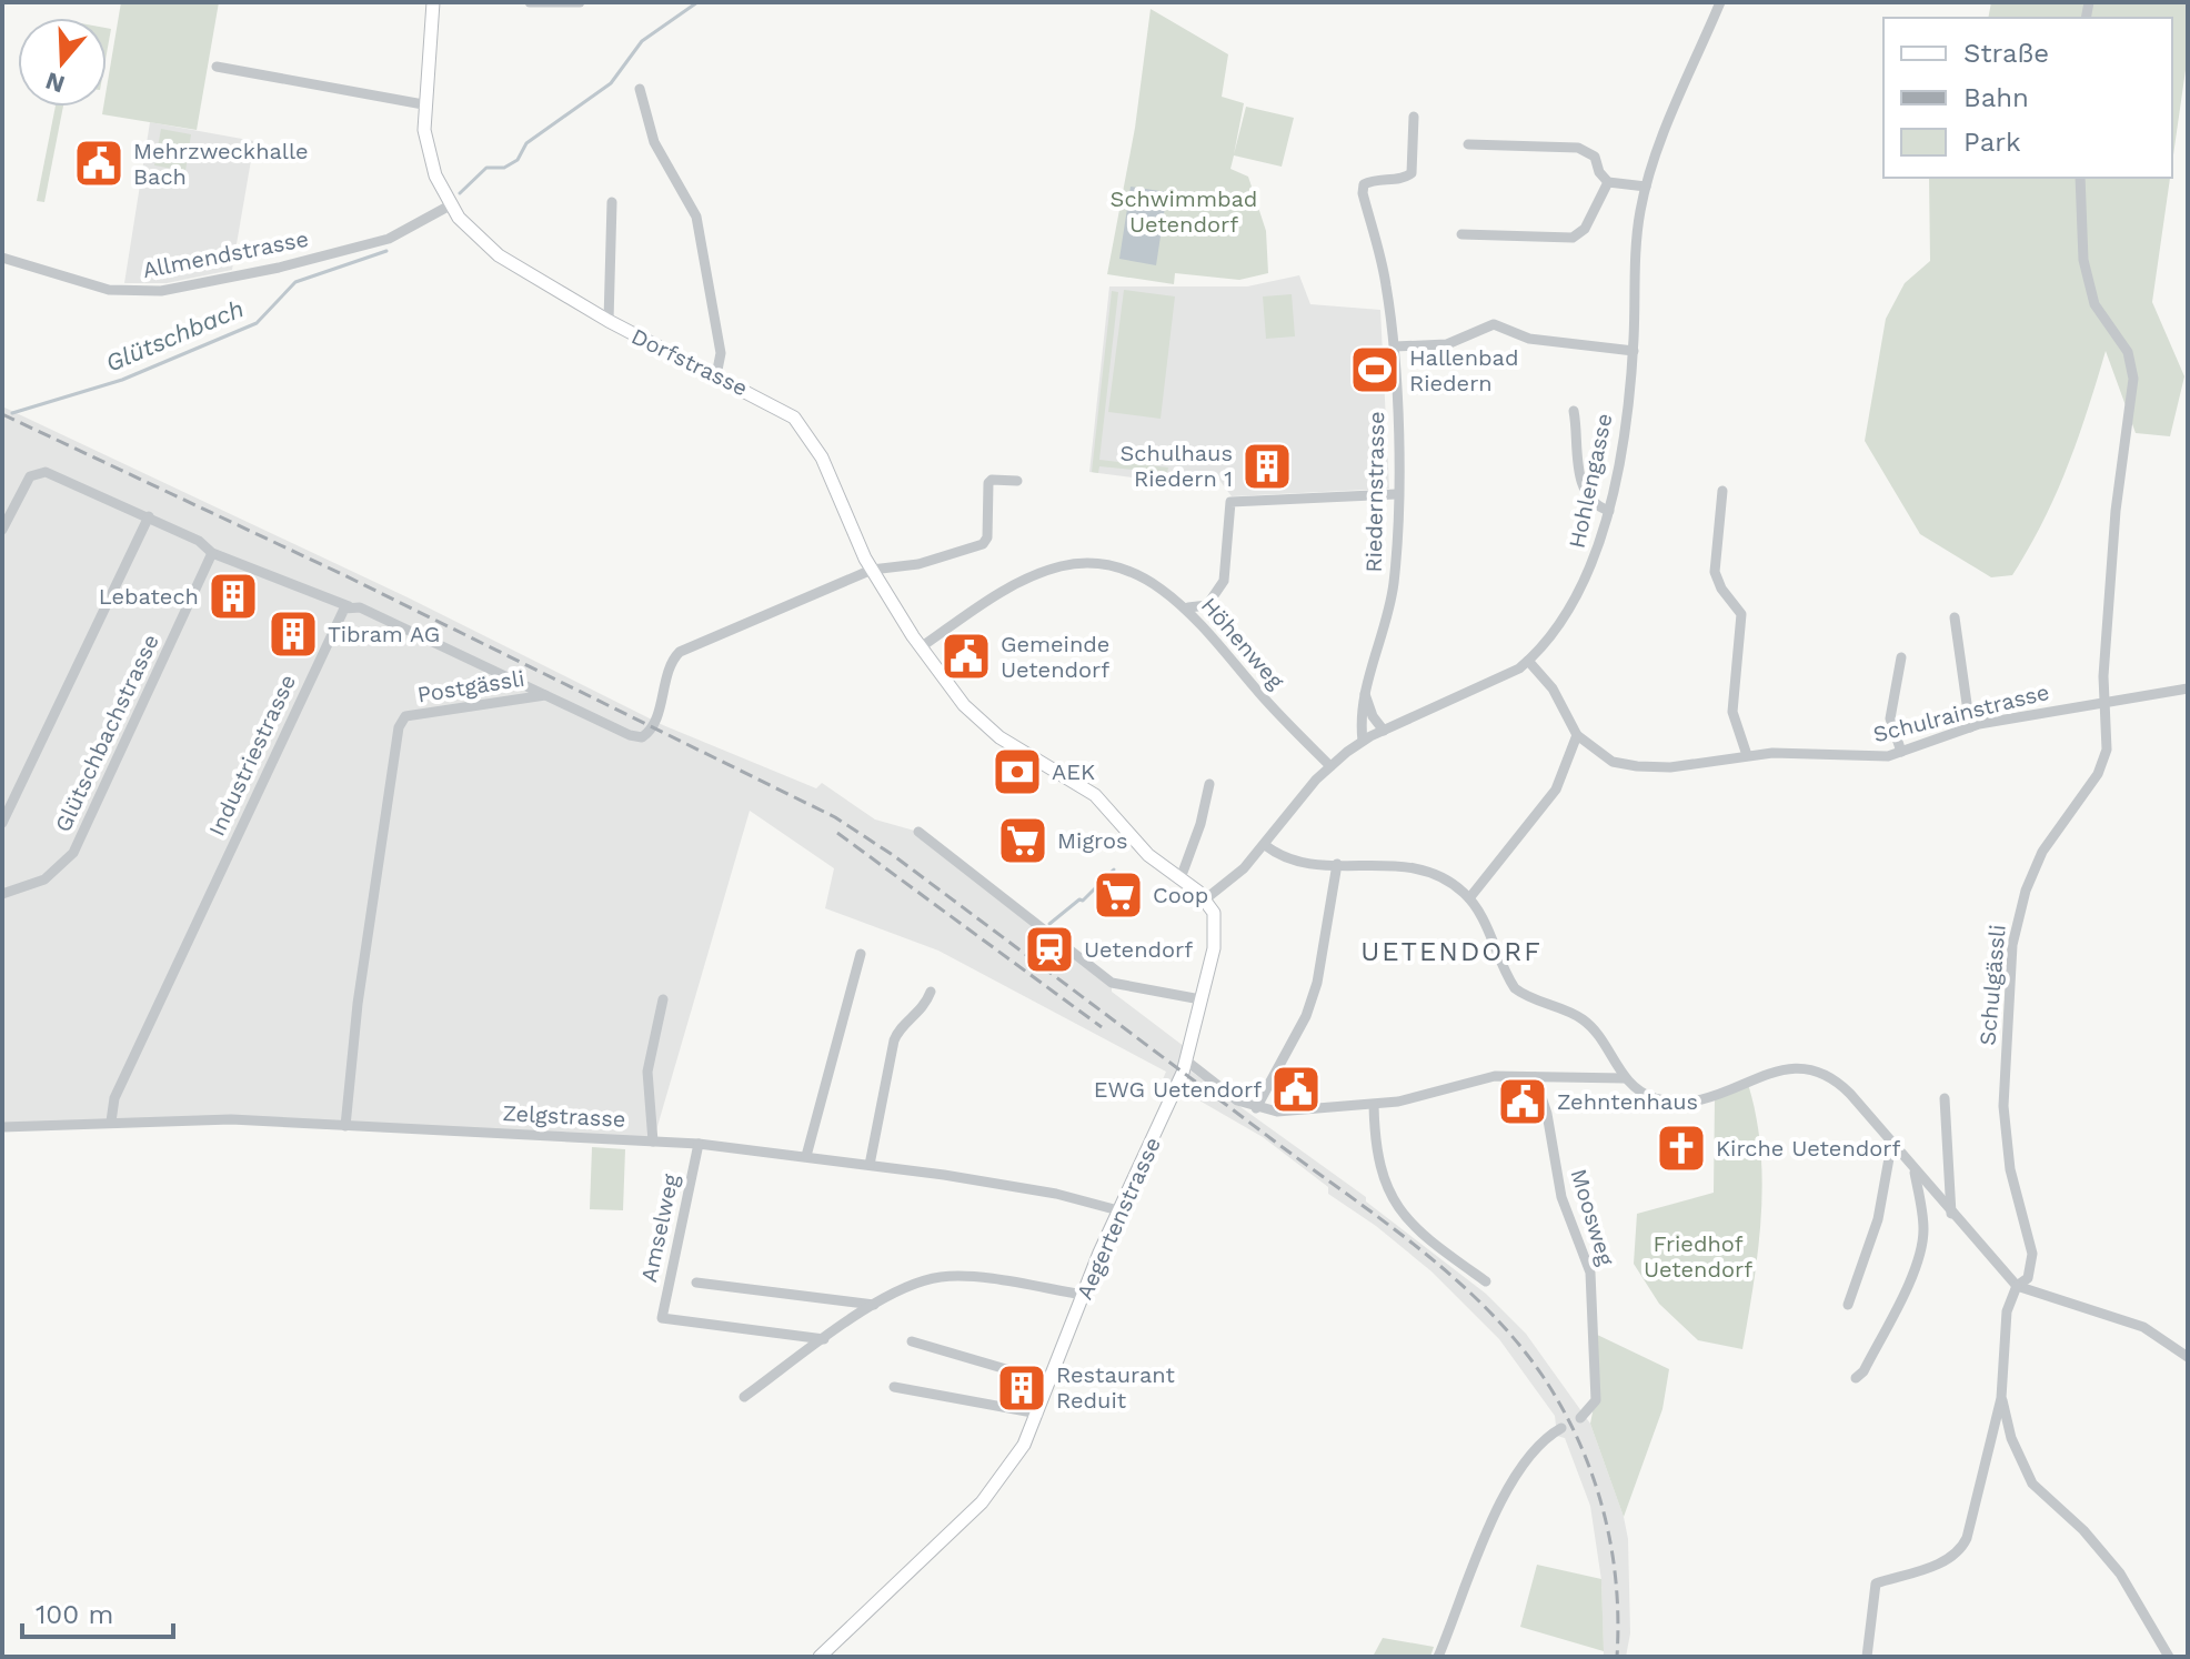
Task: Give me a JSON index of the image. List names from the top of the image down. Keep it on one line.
{"streets":{"main road":["Dorfstrasse","Aegertenstrasse"],"street":["Allmendstrasse","Hohlengasse","Riedernstrasse","Höhenweg","Postgässli","Schulrainstrasse","Glütschbachstrasse","Industriestrasse","Schulgässli","Zelgstrasse","Moosweg","Amselweg"]},"crossings":[["Allmendstrasse","Dorfstrasse"],["Dorfstrasse","Hohlengasse"],["Dorfstrasse","Höhenweg"],["Dorfstrasse","Postgässli"],["Hohlengasse","Riedernstrasse"],["Hohlengasse","Höhenweg"],["Hohlengasse","Schulrainstrasse"],["Postgässli","Zelgstrasse"],["Schulrainstrasse","Schulgässli"],["Industriestrasse","Zelgstrasse"],["Zelgstrasse","Aegertenstrasse"],["Zelgstrasse","Amselweg"]],"districts":["UETENDORF"],"water":["Glütschbach"],"parks":["Schwimmbad Uetendorf","Friedhof Uetendorf"],"places":{"public building":["Mehrzweckhalle Bach","Gemeinde Uetendorf","EWG Uetendorf","Zehntenhaus"],"sports":["Hallenbad Riedern"],"building":["Schulhaus Riedern 1","Lebatech","Tibram AG","Restaurant Reduit"],"bank":["AEK"],"supermarket":["Migros","Coop"],"station":["Uetendorf"],"church":["Kirche Uetendorf"]},"legend":["Straße","Bahn","Park"],"scale_bar":"100 m","north":"bottom"}
